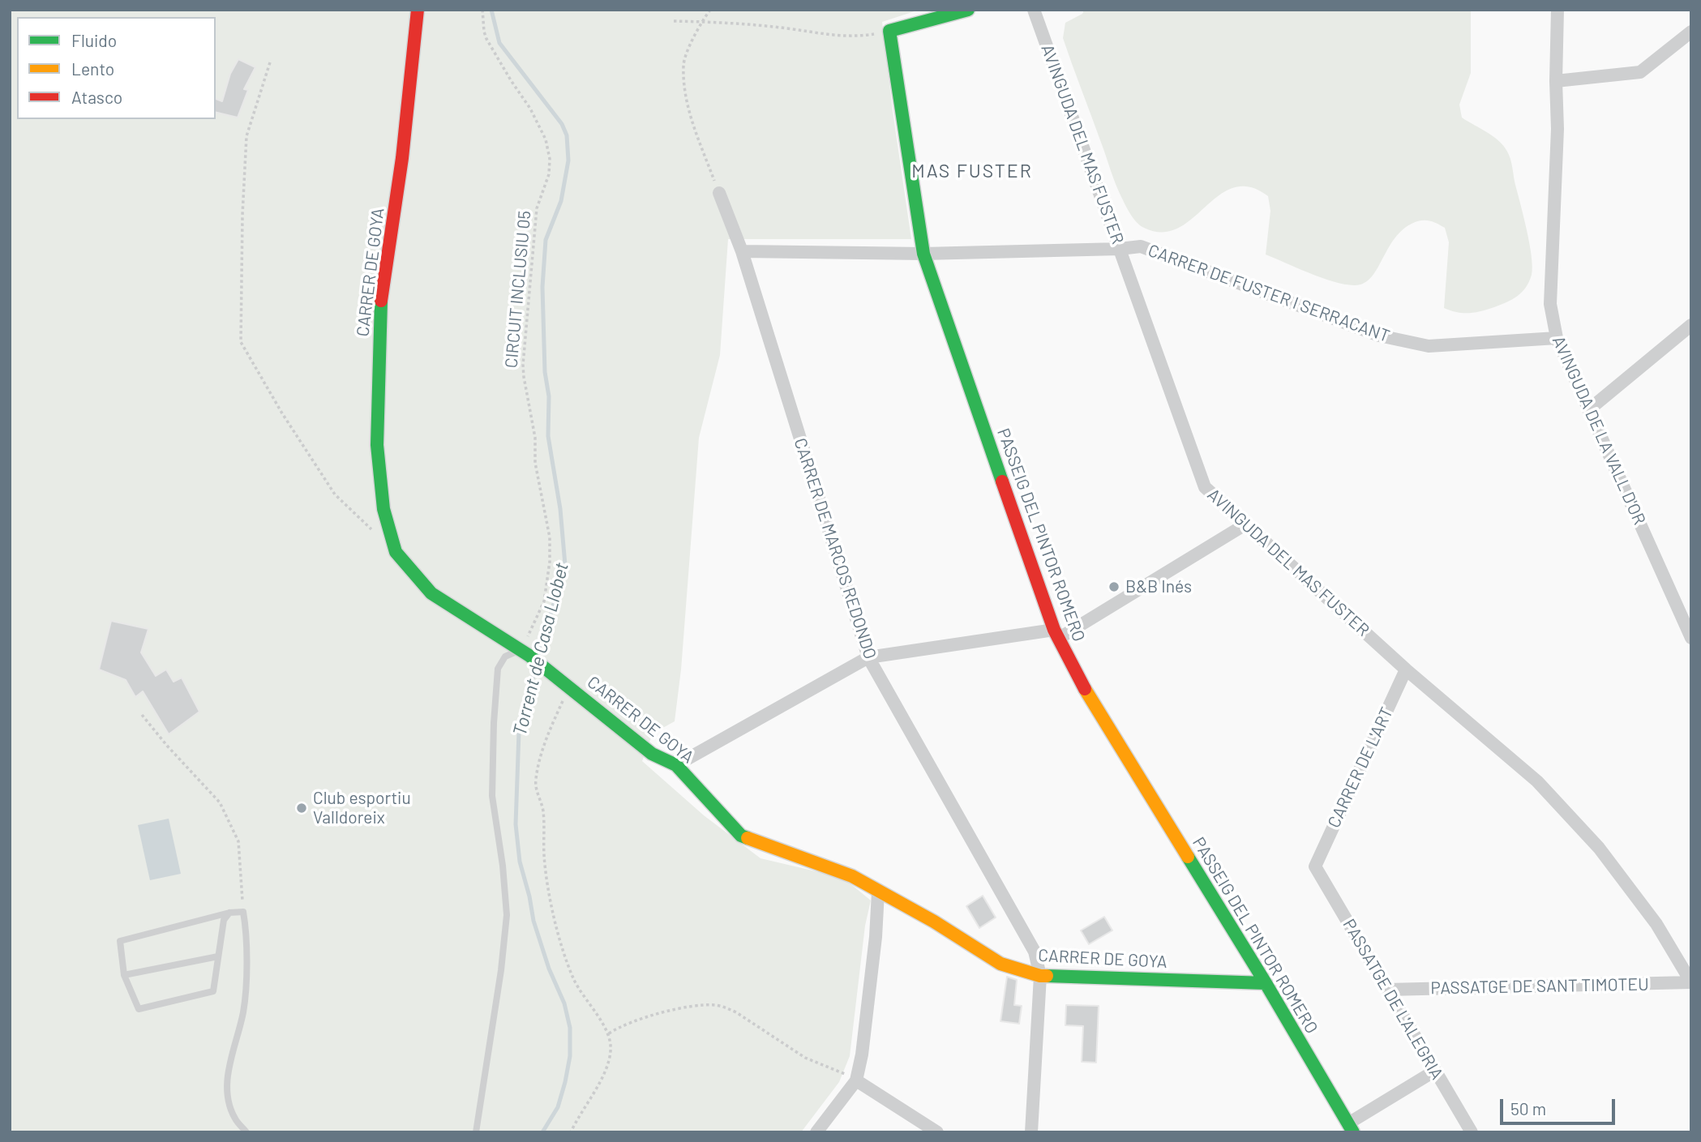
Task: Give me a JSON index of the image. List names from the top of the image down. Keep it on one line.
{"streets":{"street":["AVINGUDA DEL MAS FUSTER","CARRER DE GOYA","CARRER DE FUSTER I SERRACANT","AVINGUDA DE LA VALL D'OR","PASSEIG DEL PINTOR ROMERO","CARRER DE MARCOS REDONDO","CARRER DE L'ART","PASSATGE DE SANT TIMOTEU","PASSATGE DE L'ALEGRIA"],"path":["CIRCUIT INCLUSIU 05"]},"crossings":[["AVINGUDA DEL MAS FUSTER","CARRER DE FUSTER I SERRACANT"],["AVINGUDA DEL MAS FUSTER","CARRER DE L'ART"],["AVINGUDA DEL MAS FUSTER","PASSATGE DE SANT TIMOTEU"],["CARRER DE GOYA","CIRCUIT INCLUSIU 05"],["CARRER DE GOYA","PASSEIG DEL PINTOR ROMERO"],["CARRER DE GOYA","CARRER DE MARCOS REDONDO"],["CARRER DE FUSTER I SERRACANT","AVINGUDA DE LA VALL D'OR"],["CARRER DE FUSTER I SERRACANT","PASSEIG DEL PINTOR ROMERO"],["CARRER DE FUSTER I SERRACANT","CARRER DE MARCOS REDONDO"],["CARRER DE L'ART","PASSATGE DE L'ALEGRIA"],["PASSATGE DE SANT TIMOTEU","PASSATGE DE L'ALEGRIA"]],"districts":["MAS FUSTER"],"water":["Torrent de Casa Llobet"],"places":["B&B Inés","Club esportiu Valldoreix"],"legend":["Fluido","Lento","Atasco"],"scale_bar":"50 m"}
